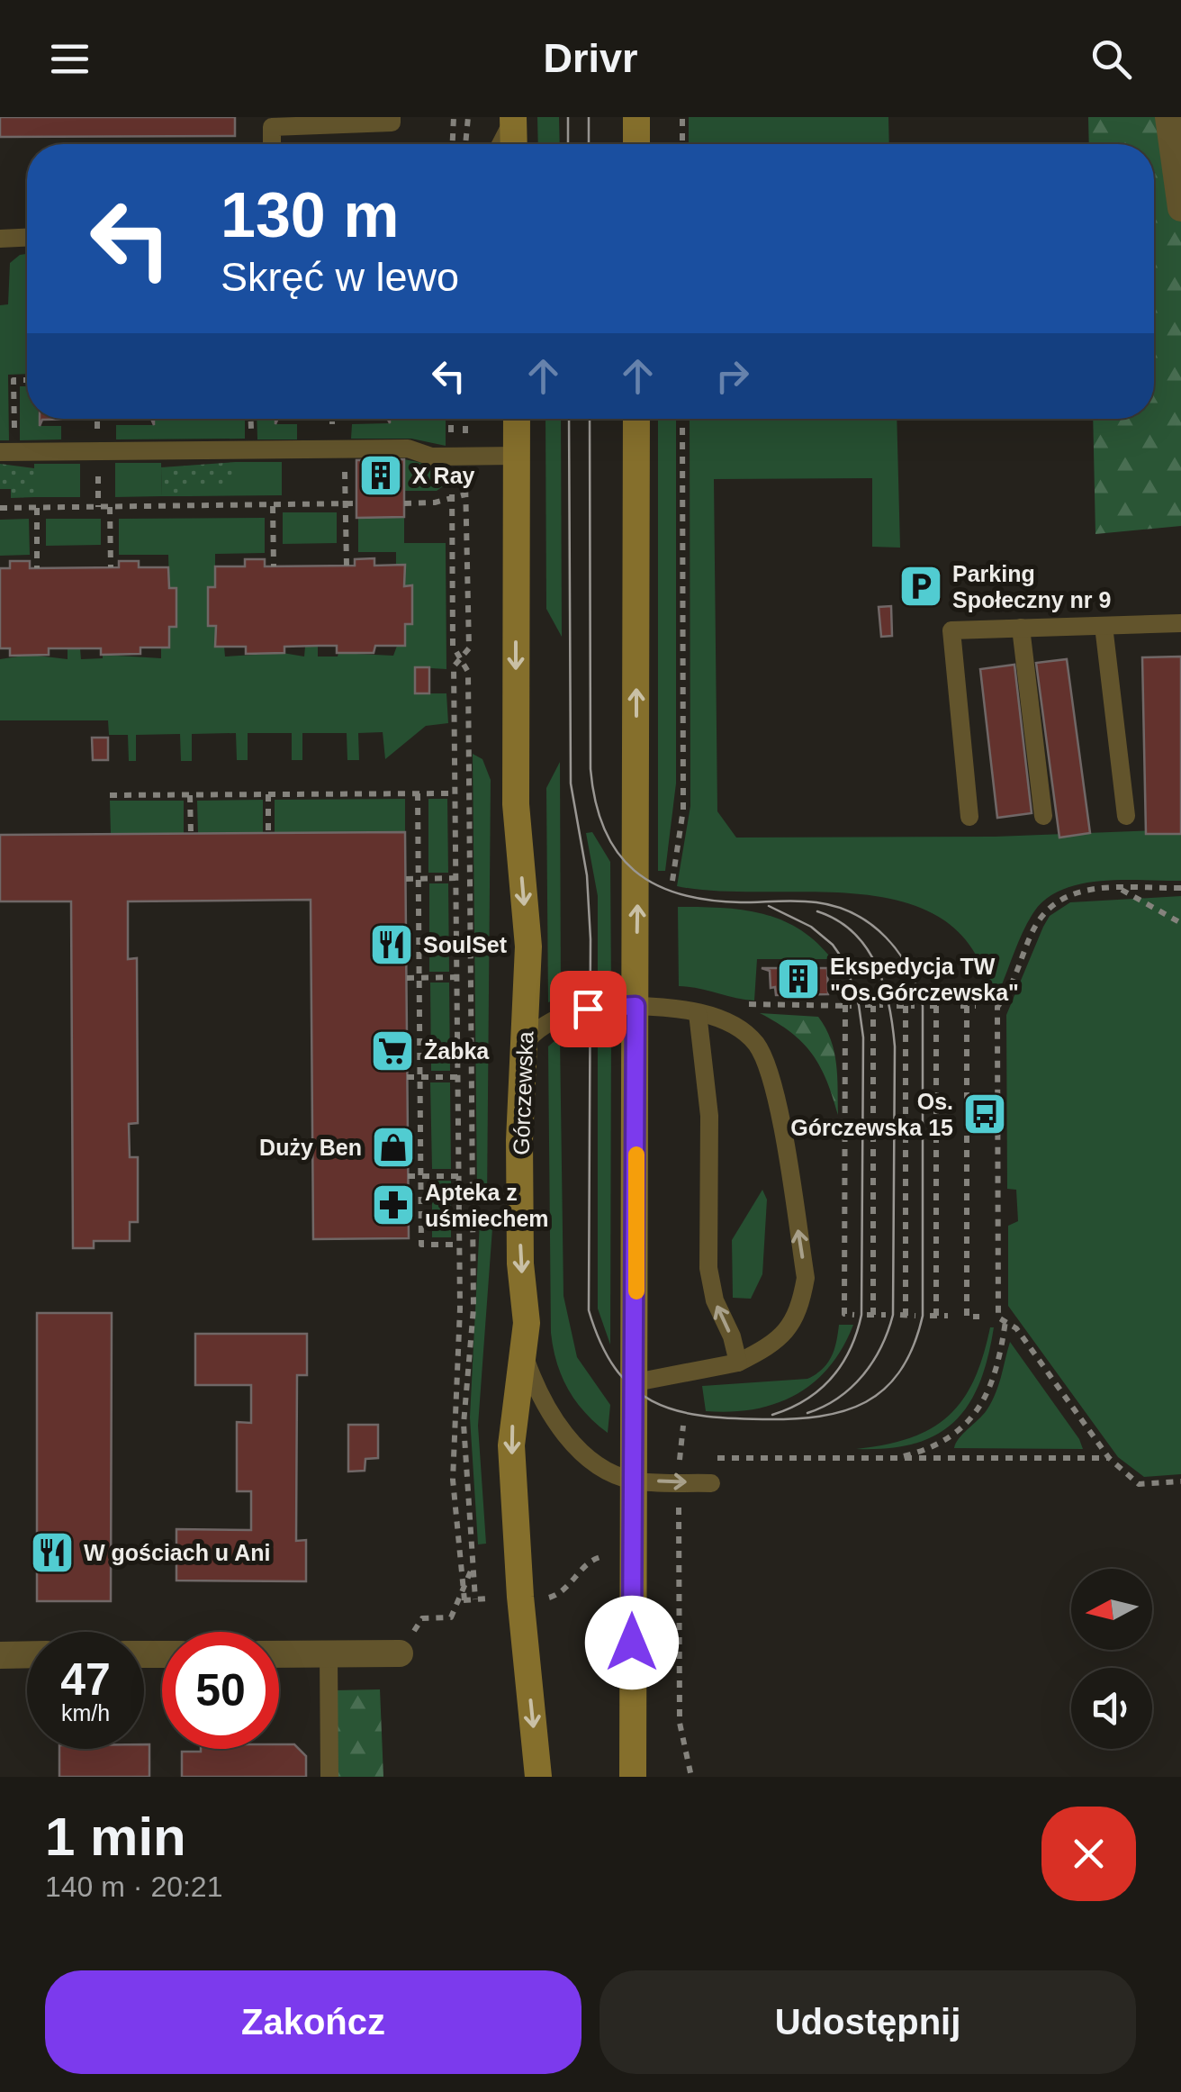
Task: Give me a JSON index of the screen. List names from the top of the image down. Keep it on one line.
{"streets":{"main road":["Górczewska"]},"places":{"building":["X Ray","Ekspedycja TW \"Os.Górczewska\""],"parking":["Parking Społeczny nr 9"],"restaurant":["SoulSet","W gościach u Ani"],"supermarket":["Żabka"],"bus stop":["Os. Górczewska 15"],"shop":["Duży Ben"],"pharmacy":["Apteka z uśmiechem"]},"north":"left","page":{"header":"Drivr","turn":["130 m","Skręć w lewo"],"speed":"47 km/h","limit":"50","heading":["1 min","140 m · 20:21"],"buttons":["Zakończ","Udostępnij"]}}
